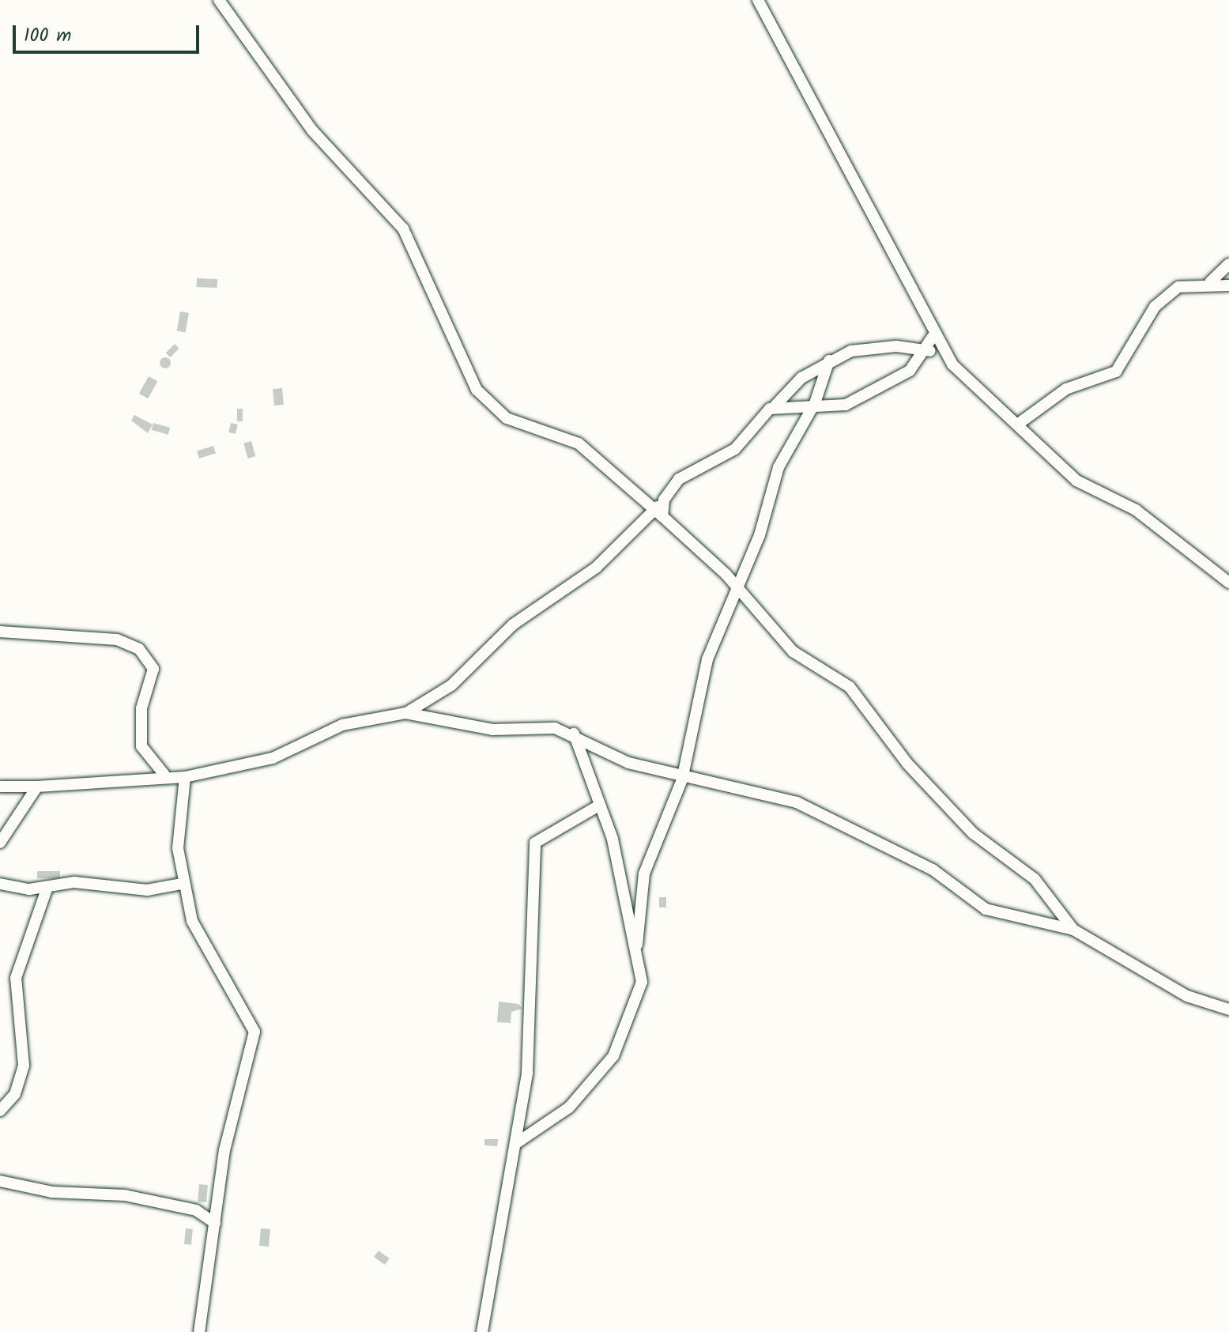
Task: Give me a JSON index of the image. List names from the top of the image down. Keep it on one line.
{"scale_bar":"100 m"}
